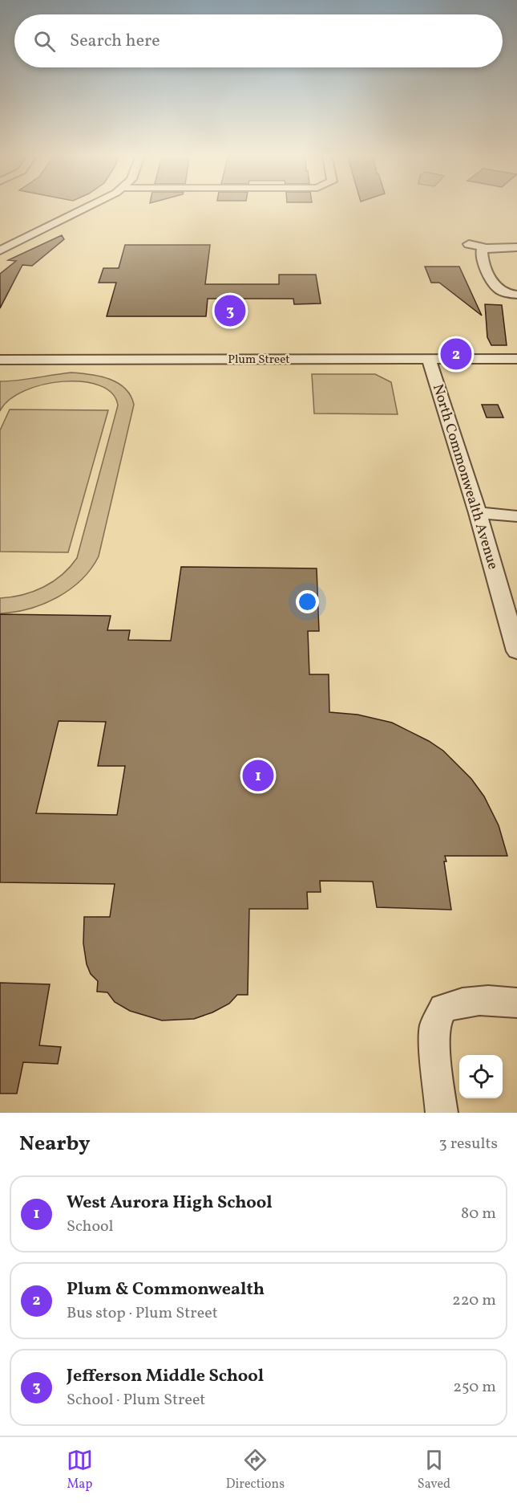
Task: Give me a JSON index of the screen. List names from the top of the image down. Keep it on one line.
{"streets":{"street":["Plum Street","North Commonwealth Avenue"]},"crossings":[["Plum Street","North Commonwealth Avenue"]],"page":{"search":"Search here","pins":["3","2","1"],"heading":["Nearby","3 results"],"list":[{"mark":"1","name":"West Aurora High School","note":"School","value":"80 m"},{"mark":"2","name":"Plum & Commonwealth","note":"Bus stop · Plum Street","value":"220 m"},{"mark":"3","name":"Jefferson Middle School","note":"School · Plum Street","value":"250 m"}],"nav":["Map","Directions","Saved"]}}
